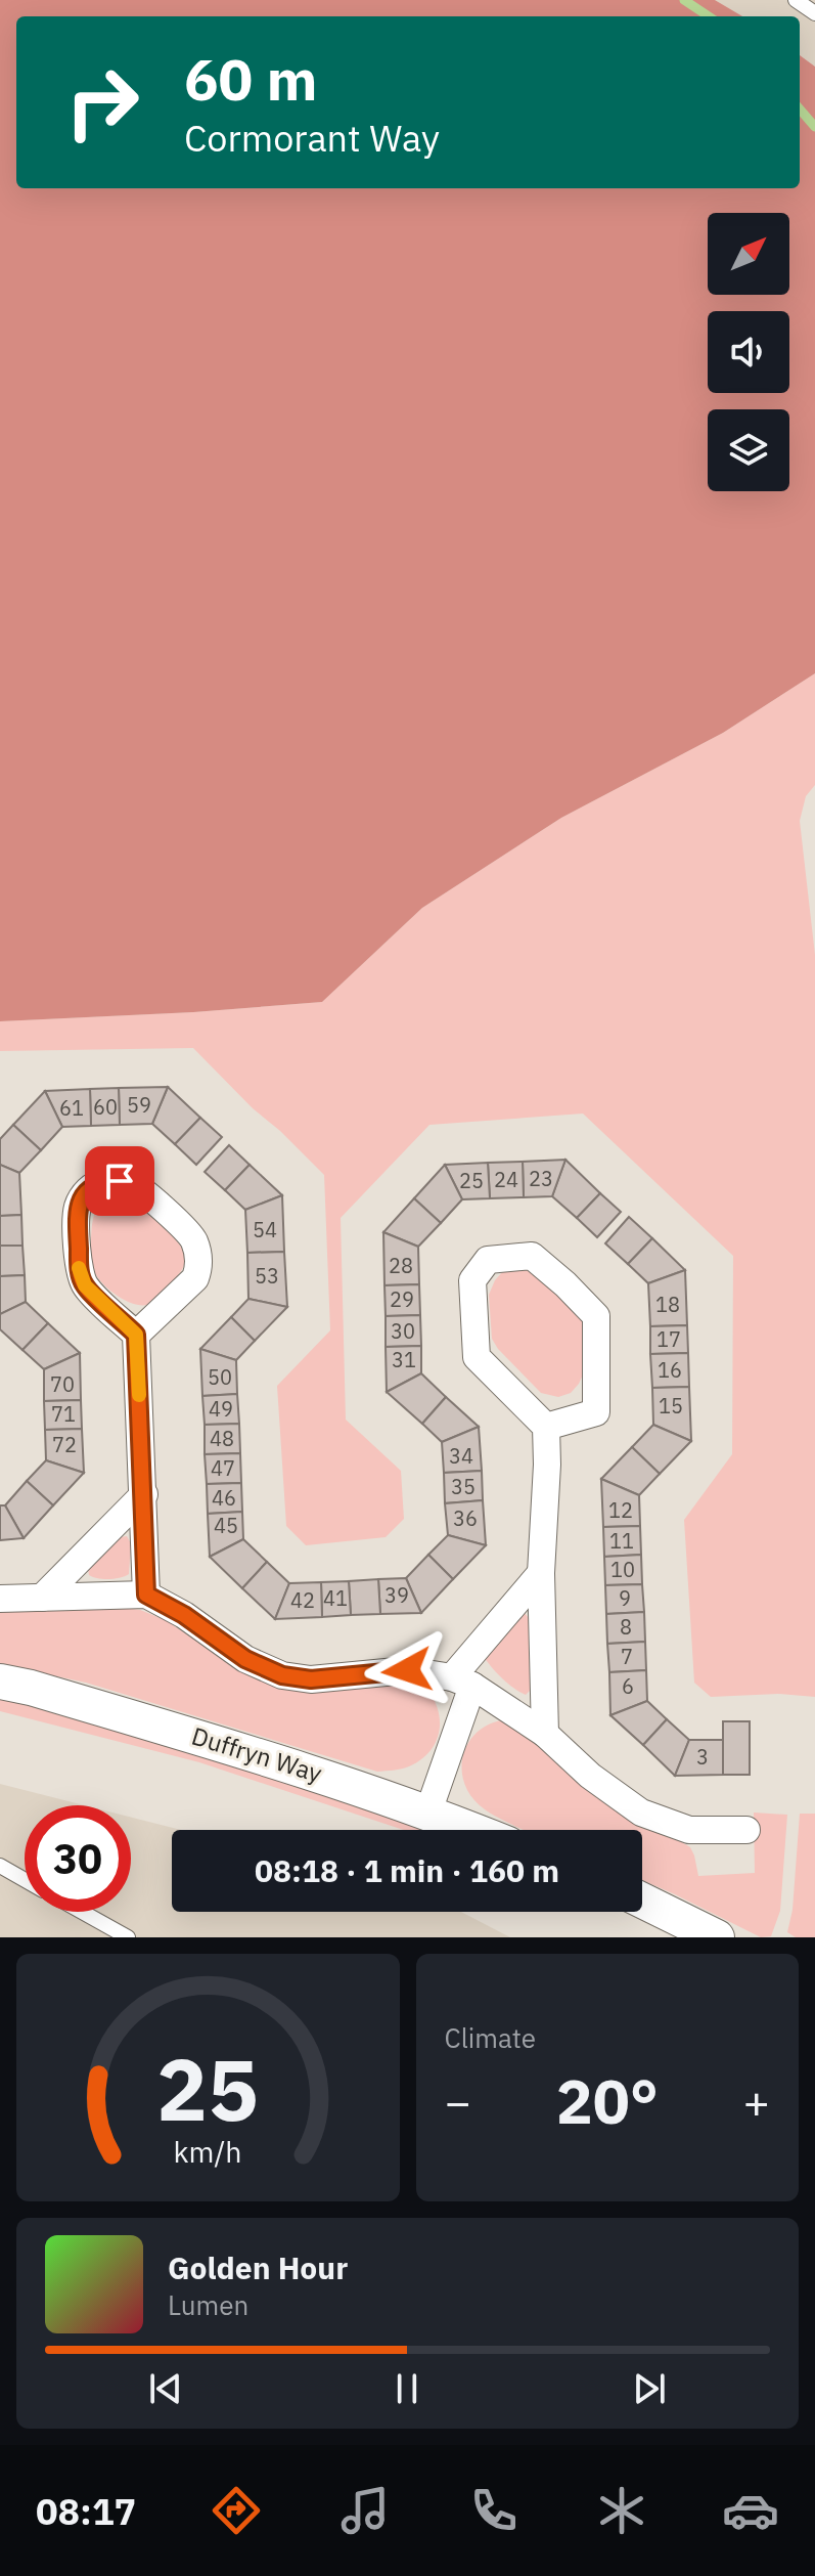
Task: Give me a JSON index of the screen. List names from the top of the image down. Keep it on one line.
{"streets":{"street":["Duffryn Way"]},"house_numbers":["59","60","61","23","24","25","54","28","53","29","18","30","17","31","16","50","70","15","49","71","48","72","34","47","35","46","12","36","45","11","10","39","41","9","42","8","7","6","3"],"north":"top right","page":{"turn":["60 m","Cormorant Way"],"limit":"30","trip":"08:18 · 1 min · 160 m","tile":"Climate","heat":["−","20°","+"],"song":["Golden Hour","Lumen"],"tabs":"08:17","gauge":["25","km/h"]}}
